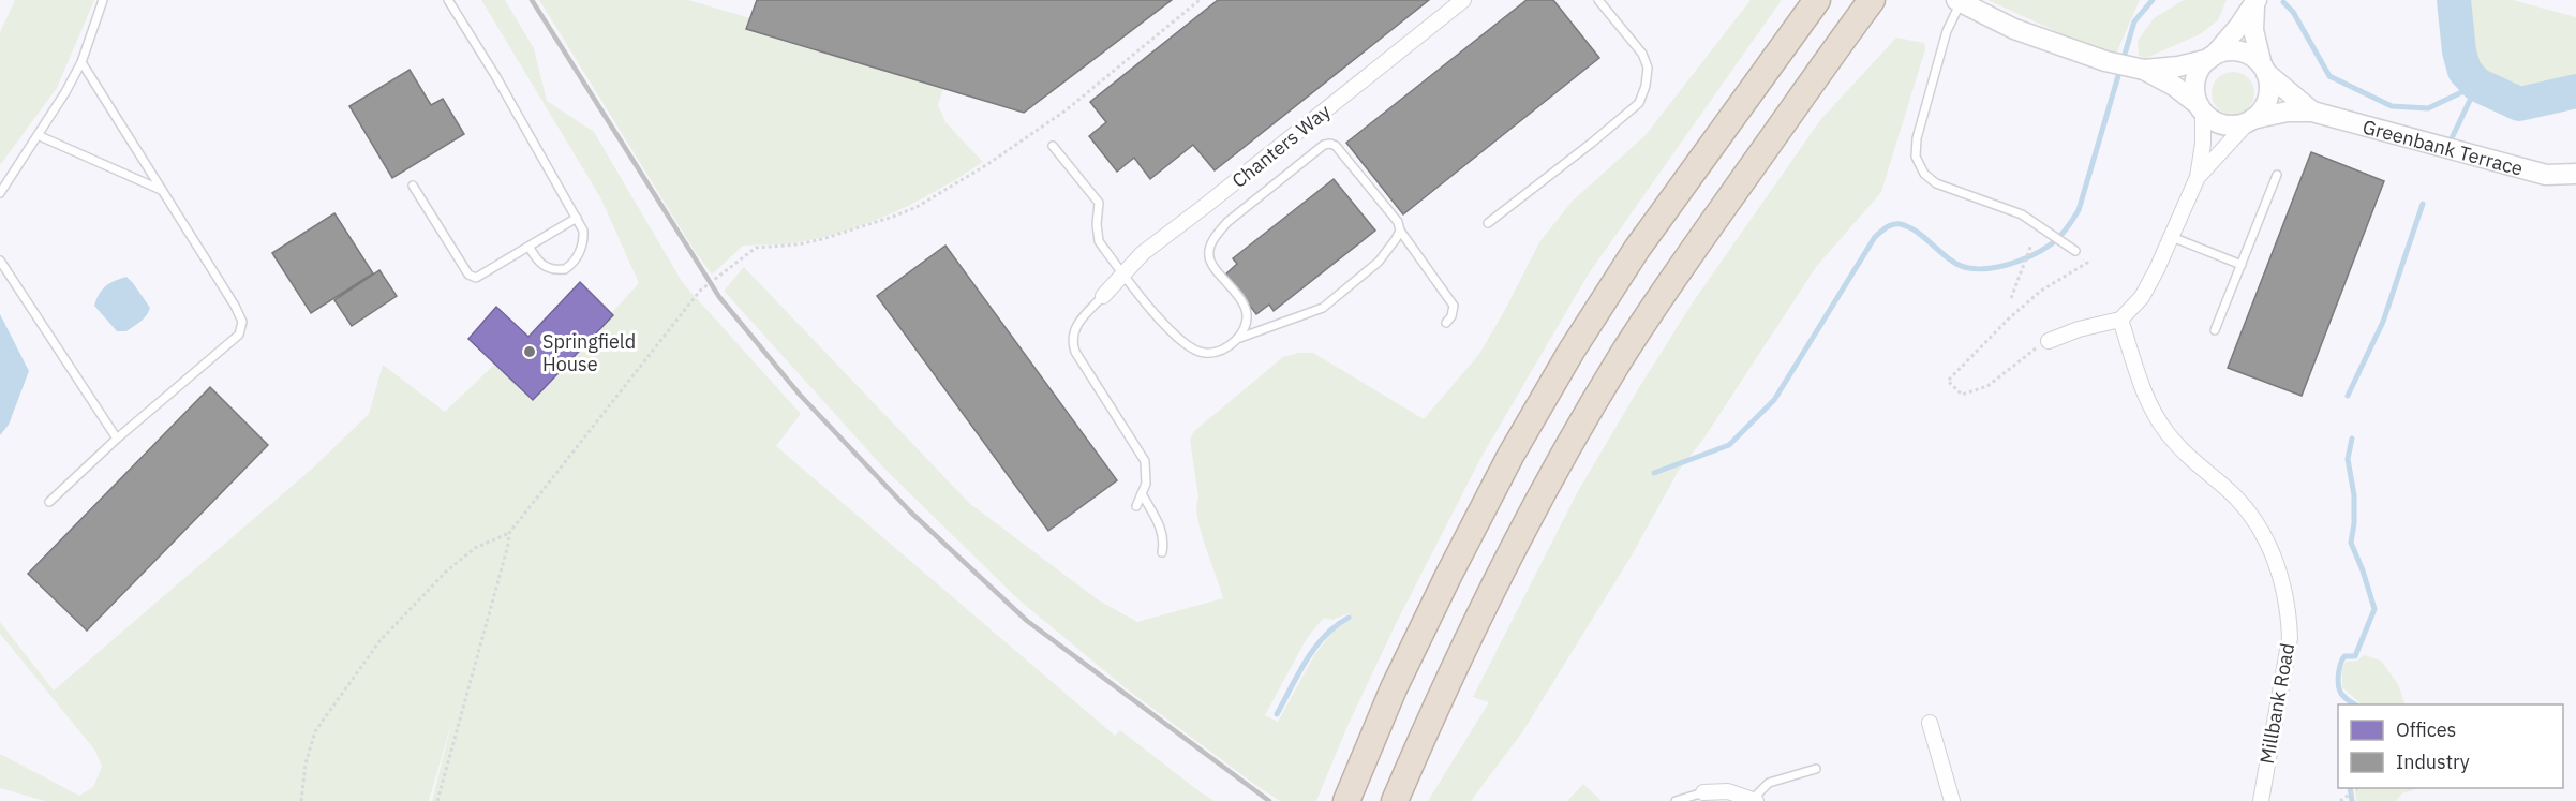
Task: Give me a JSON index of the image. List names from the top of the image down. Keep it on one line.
{"streets":{"street":["Chanters Way","Greenbank Terrace","Millbank Road"]},"places":["Springfield House"],"legend":["Offices","Industry"]}
